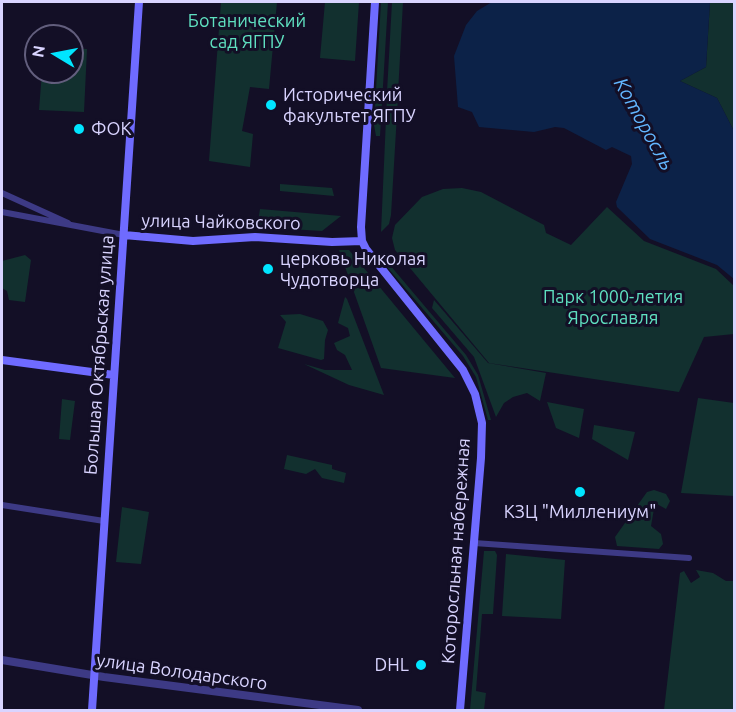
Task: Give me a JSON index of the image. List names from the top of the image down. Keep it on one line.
{"streets":{"main road":["улица Чайковского","Большая Октябрьская улица","Которосльная набережная"],"street":["улица Володарского"]},"crossings":[["улица Чайковского","Большая Октябрьская улица"],["улица Чайковского","Которосльная набережная"],["Большая Октябрьская улица","улица Володарского"]],"water":["Которосль"],"parks":["Ботанический сад ЯГПУ","Парк 1000-летия Ярославля"],"places":["Исторический факультет ЯГПУ","ФОК","церковь Николая Чудотворца","КЗЦ \"Миллениум\"","DHL"],"north":"left"}
